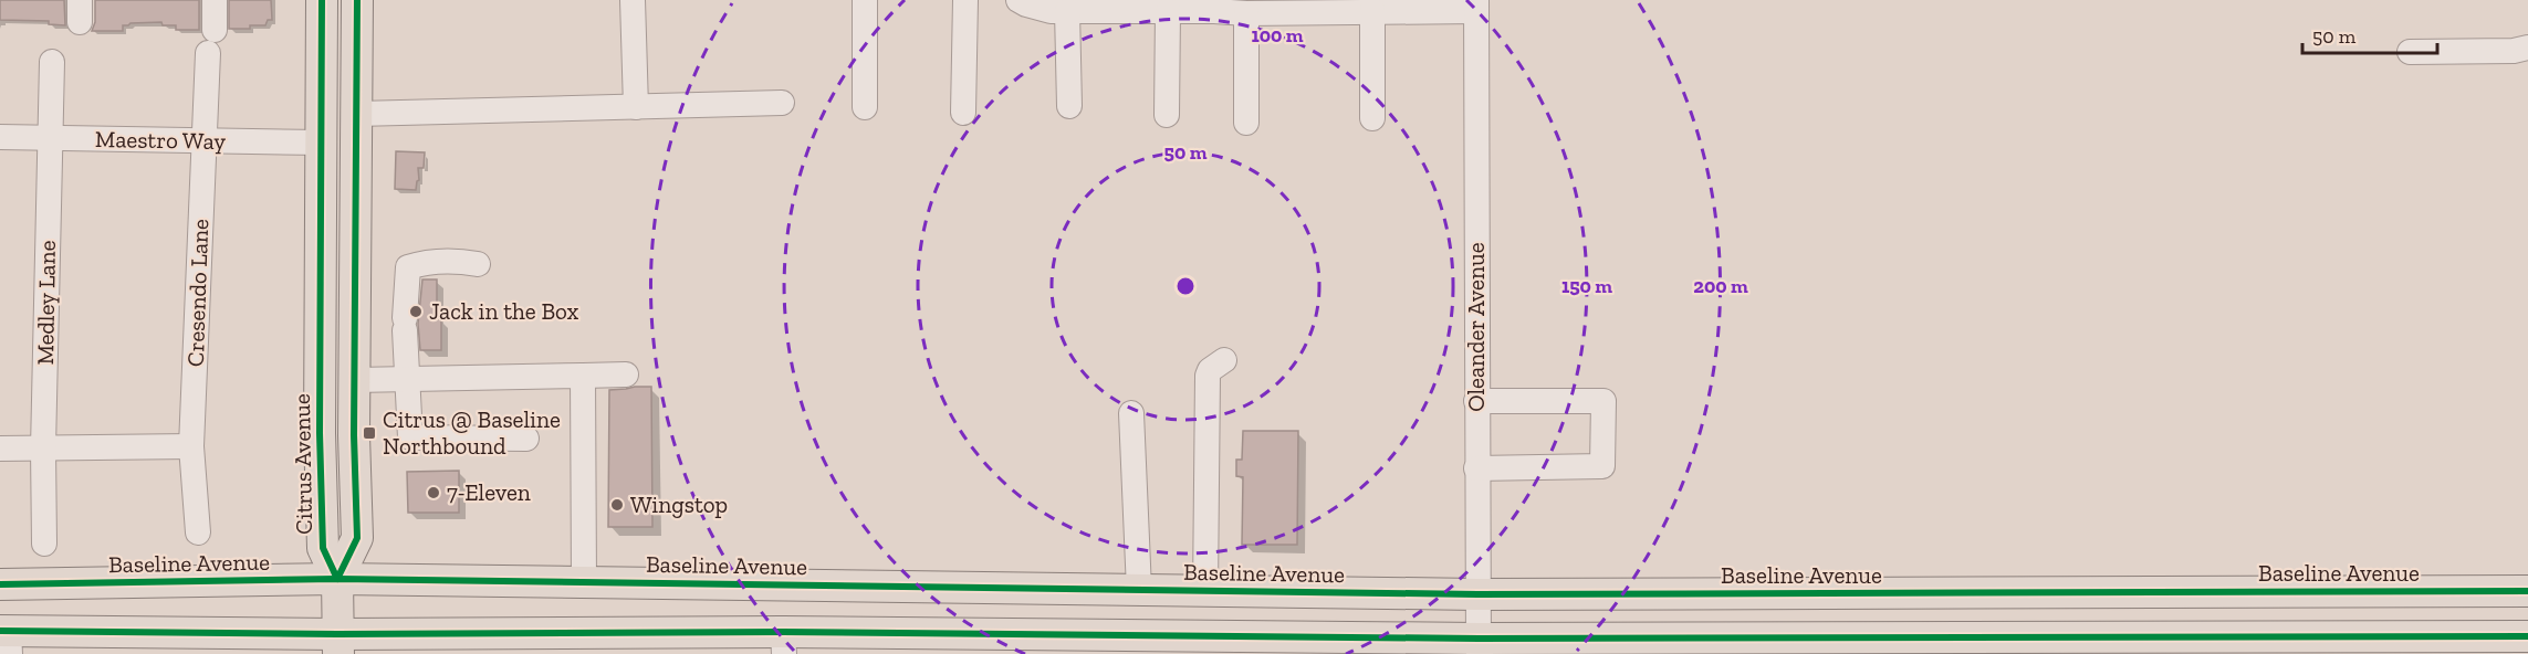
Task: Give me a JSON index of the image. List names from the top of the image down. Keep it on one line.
{"streets":{"main road":["Citrus Avenue","Baseline Avenue"],"street":["Maestro Way","Cresendo Lane","Medley Lane","Oleander Avenue"]},"crossings":[["Maestro Way","Cresendo Lane"],["Maestro Way","Medley Lane"],["Maestro Way","Citrus Avenue"],["Oleander Avenue","Baseline Avenue"],["Citrus Avenue","Baseline Avenue"]],"places":{"other":["Jack in the Box","7-Eleven","Wingstop"],"transit":["Citrus @ Baseline Northbound"]},"scale_bar":"50 m","rings":["100 m","50 m","150 m","200 m"]}
